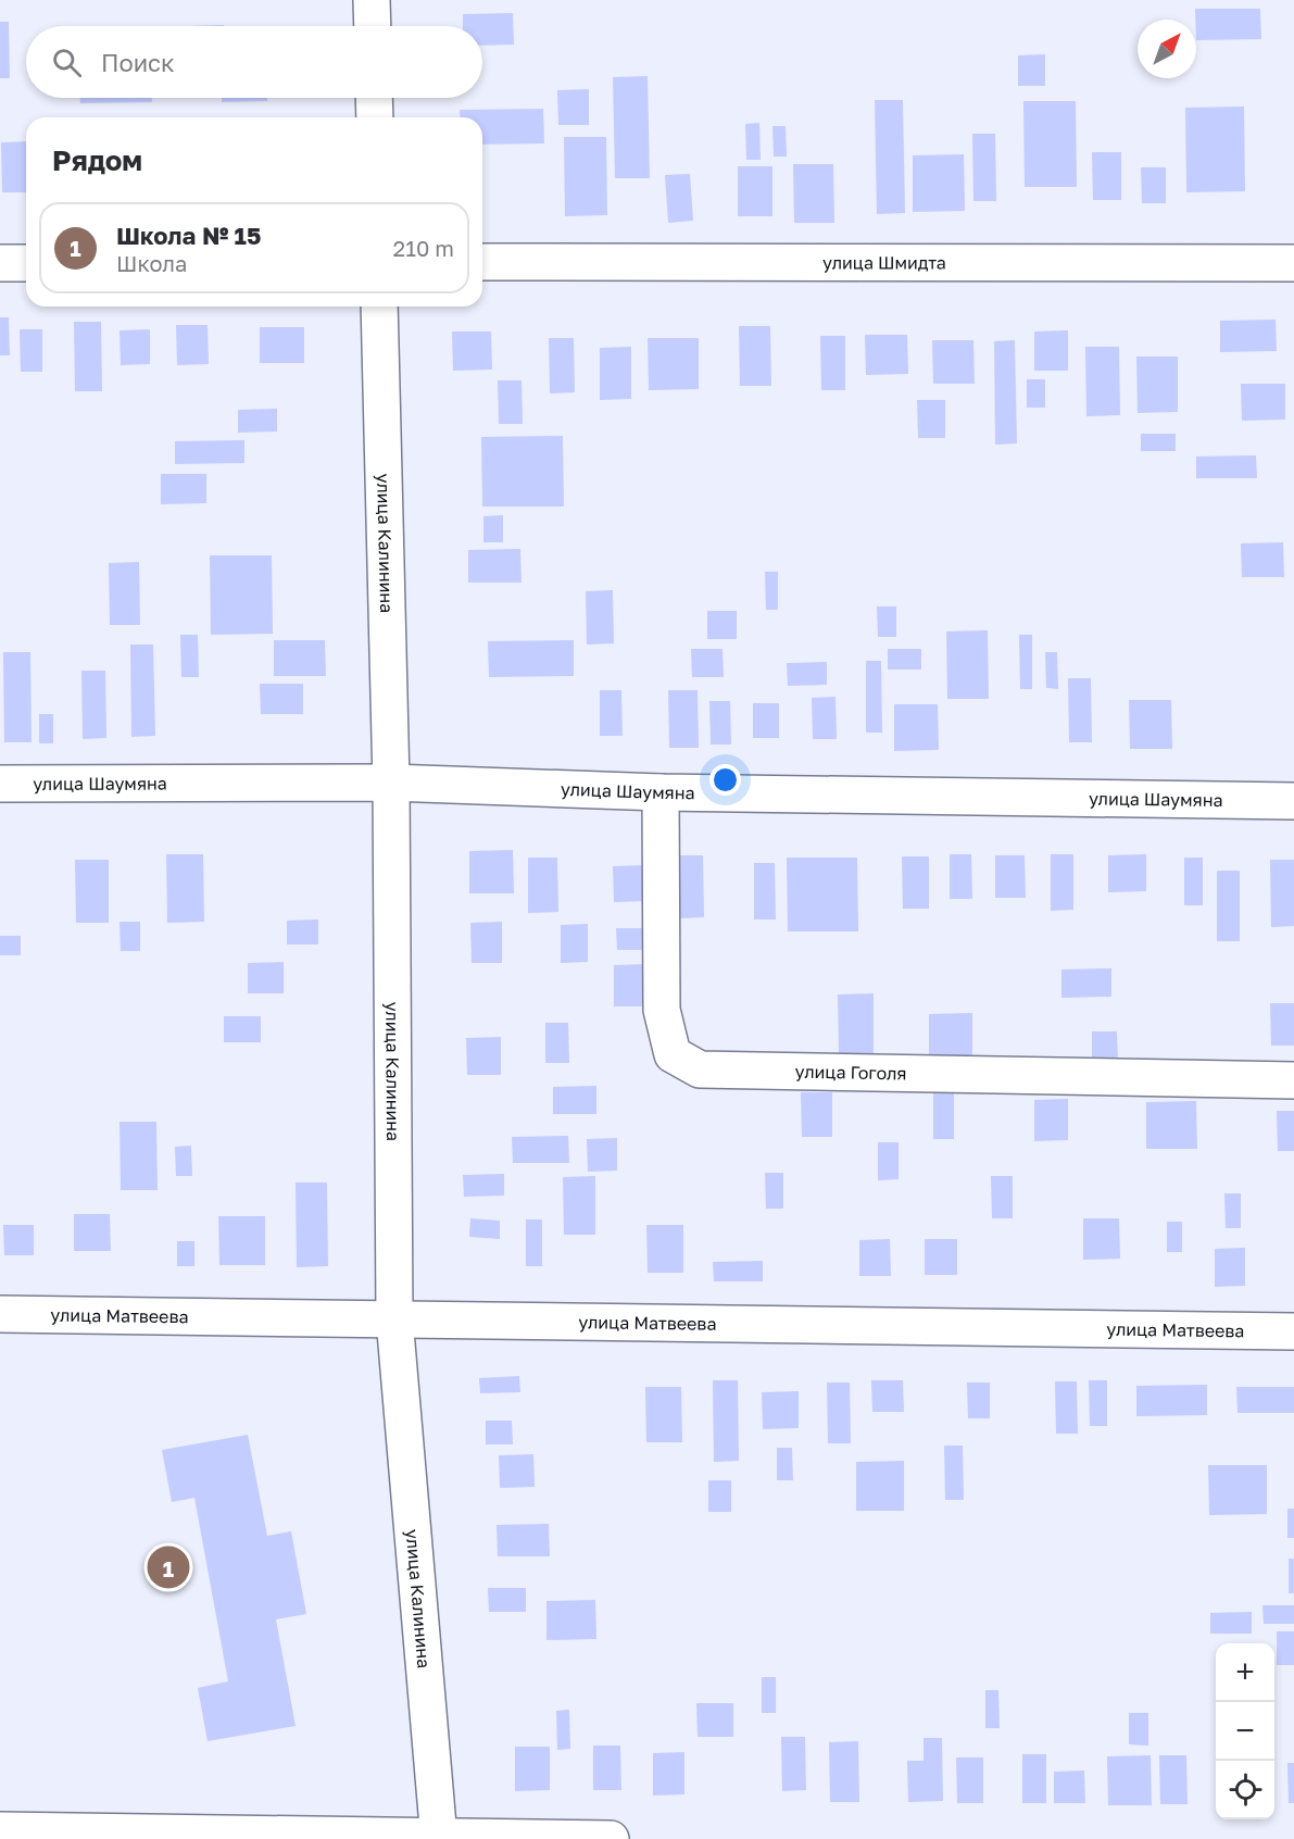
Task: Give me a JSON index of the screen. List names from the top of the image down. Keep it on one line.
{"streets":{"street":["улица Шмидта","улица Калинина","улица Шаумяна","улица Гоголя","улица Матвеева"]},"crossings":[["улица Калинина","улица Шаумяна"],["улица Калинина","улица Матвеева"],["улица Шаумяна","улица Гоголя"]],"north":"top right","page":{"search":"Поиск","heading":"Рядом","list":[{"mark":"1","name":"Школа № 15","note":"Школа","value":"210 m"}],"pins":"1","map_buttons":["+","−"]}}
